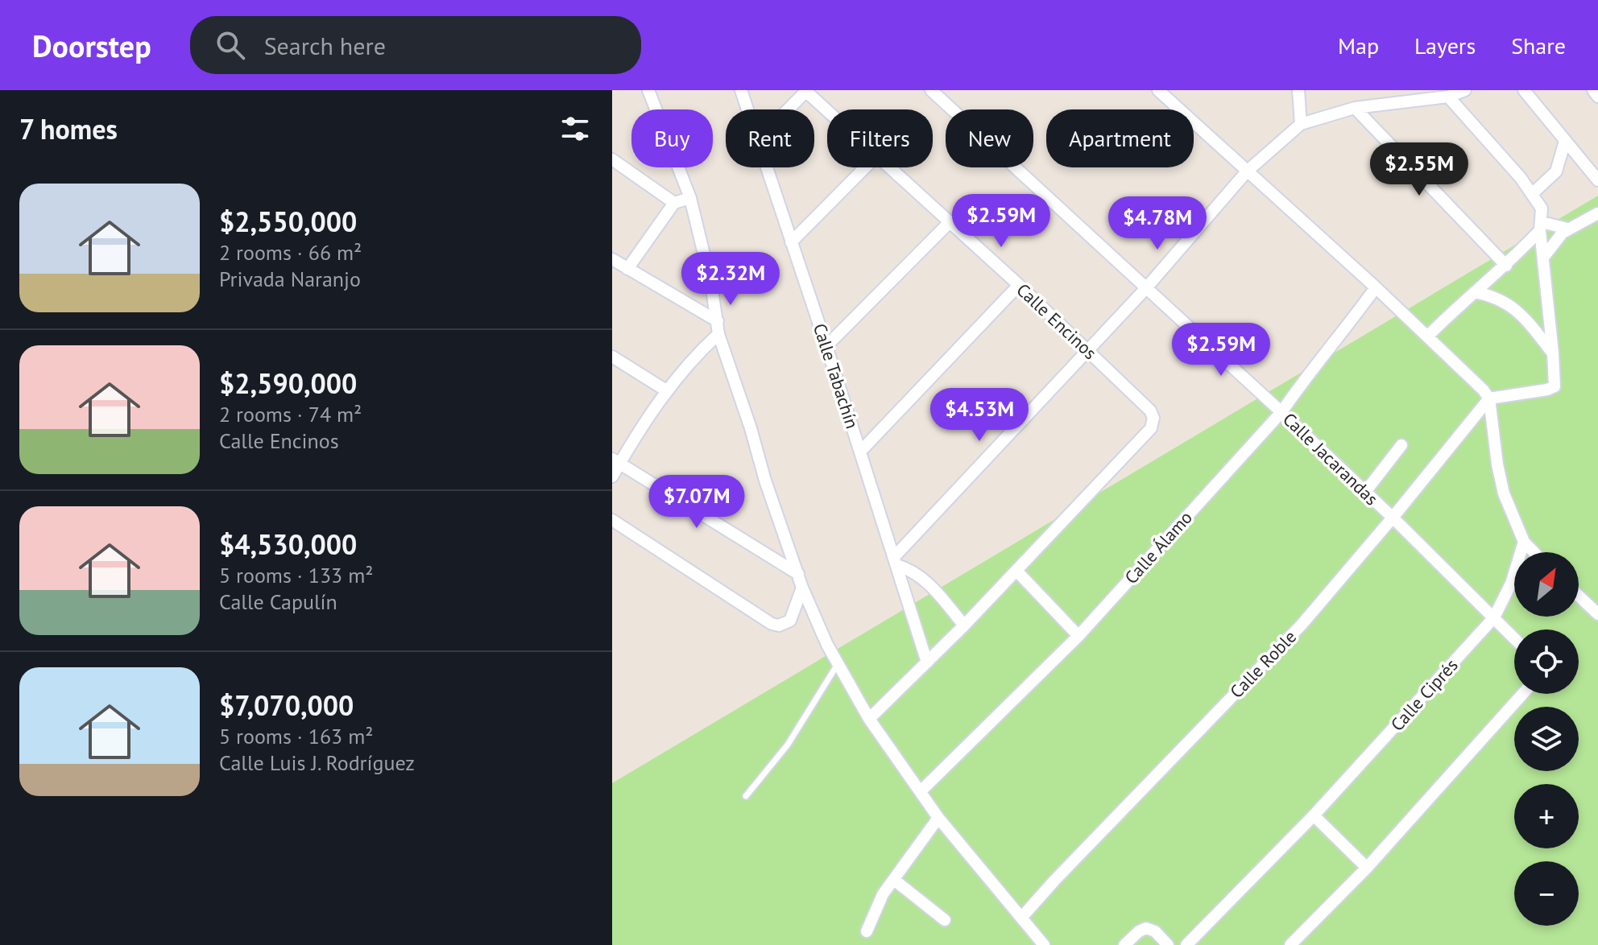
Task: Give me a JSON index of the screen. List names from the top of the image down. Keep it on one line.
{"streets":{"street":["Calle Encinos","Calle Tabachín","Calle Jacarandas","Calle Álamo","Calle Roble","Calle Ciprés"]},"crossings":[["Calle Jacarandas","Calle Álamo"],["Calle Jacarandas","Calle Roble"],["Calle Jacarandas","Calle Ciprés"]],"north":"top right","page":{"header":"Doorstep","search":"Search here","nav":["Map","Layers","Share"],"heading":"7 homes","chip":["Buy","Rent","Filters","New","Apartment"],"price":["$2.55M","$2.59M","$4.78M","$2.32M","$2.59M","$4.53M","$7.07M"],"list":[{"name":"$2,550,000","note":"2 rooms · 66 m² · Privada Naranjo"},{"name":"$2,590,000","note":"2 rooms · 74 m² · Calle Encinos"},{"name":"$4,530,000","note":"5 rooms · 133 m² · Calle Capulín"},{"name":"$7,070,000","note":"5 rooms · 163 m² · Calle Luis J. Rodríguez"}],"map_buttons":["+","−"]}}
